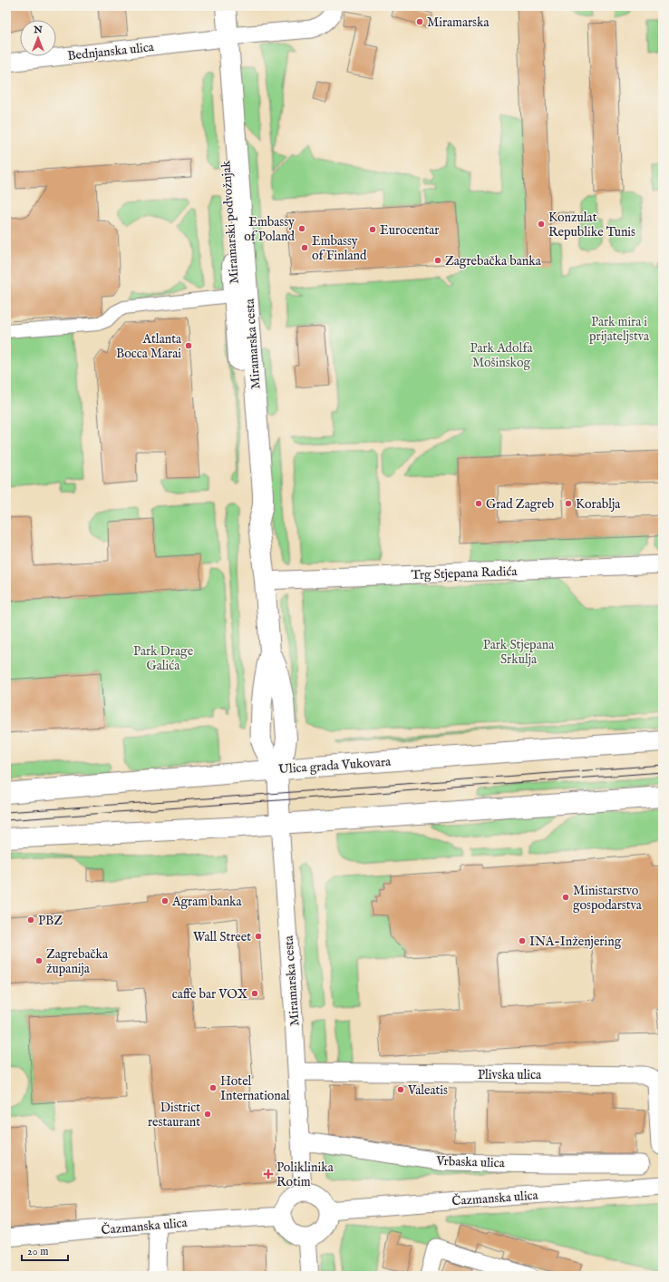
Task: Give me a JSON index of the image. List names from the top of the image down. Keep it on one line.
{"streets":{"main road":["Miramarska cesta","Ulica grada Vukovara"],"street":["Bednjanska ulica","Trg Stjepana Radića","Plivska ulica","Vrbaska ulica","Čazmanska ulica"]},"crossings":[["Bednjanska ulica","Miramarska cesta"],["Miramarska cesta","Trg Stjepana Radića"],["Miramarska cesta","Ulica grada Vukovara"],["Miramarska cesta","Plivska ulica"],["Miramarska cesta","Vrbaska ulica"],["Miramarska cesta","Čazmanska ulica"]],"parks":["Park mira i prijateljstva","Park Adolfa Mošinskog","Park Stjepana Srkulja","Park Drage Galića"],"places":{"other":["Miramarska","Konzulat Republike Tunis","Embassy of Poland","Eurocentar","Embassy of Finland","Zagrebačka banka","Atlanta Bocca Marai","Grad Zagreb","Korablja","Ministarstvo gospodarstva","Agram banka","PBZ","Wall Street","INA-Inženjering","Zagrebačka županija","caffe bar VOX","Hotel International","Valeatis","District restaurant"],"health":["Poliklinika Rotim"]},"scale_bar":"20 m","north":"top"}
